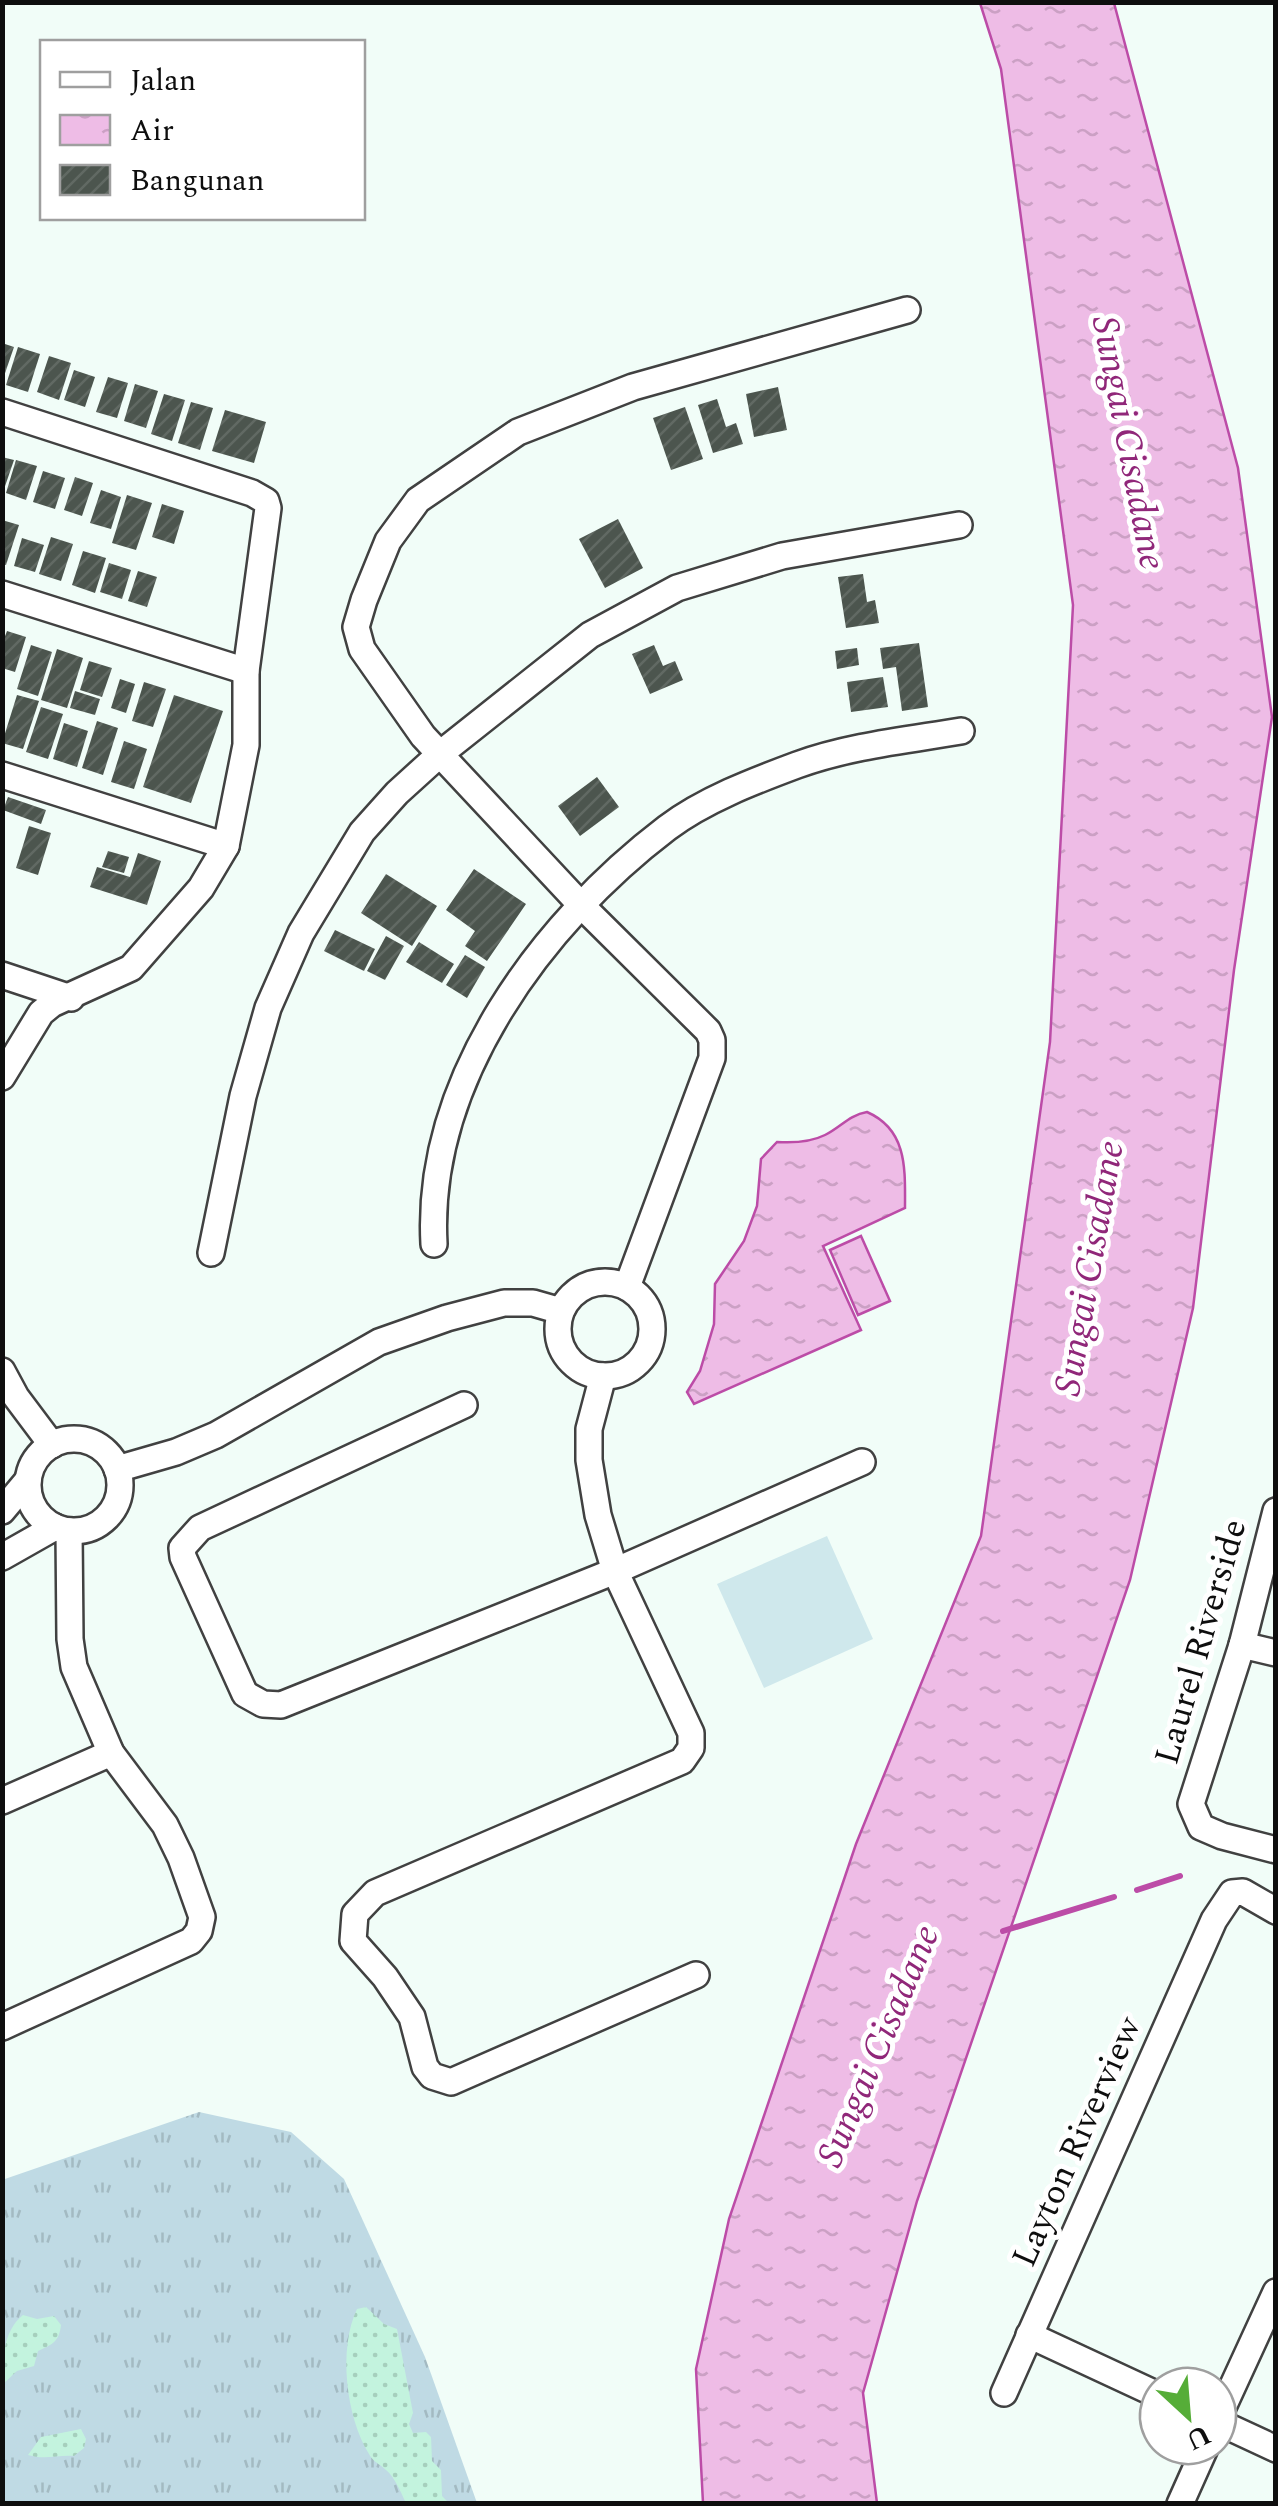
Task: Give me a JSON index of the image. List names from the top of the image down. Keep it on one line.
{"streets":{"street":["Laurel Riverside","Layton Riverview"]},"water":["Sungai Cisadane"],"legend":["Jalan","Air","Bangunan"],"north":"bottom right"}
